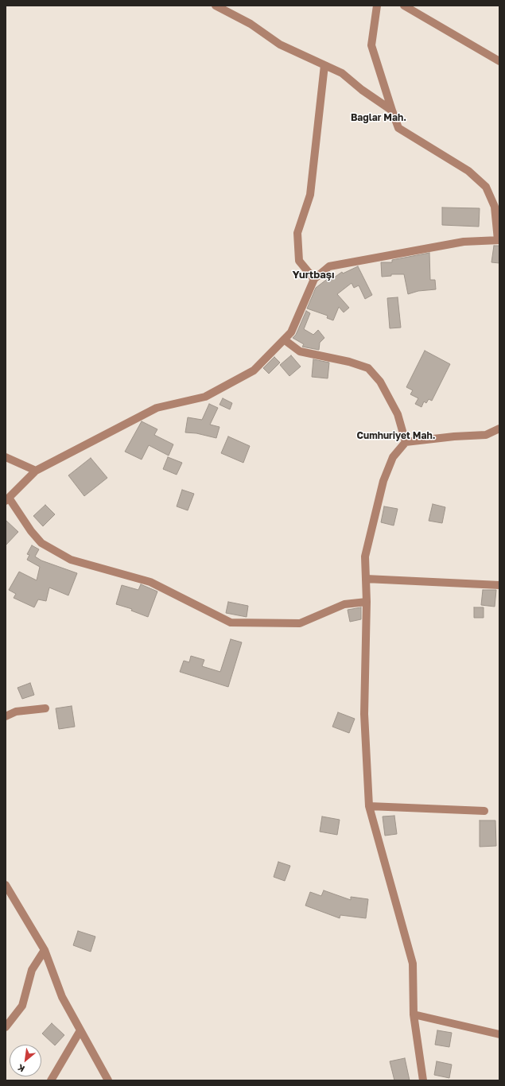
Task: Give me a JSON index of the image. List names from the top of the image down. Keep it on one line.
{"districts":["Bağlar Mah.","Yurtbaşı","Cumhuriyet Mah."],"north":"bottom left"}
